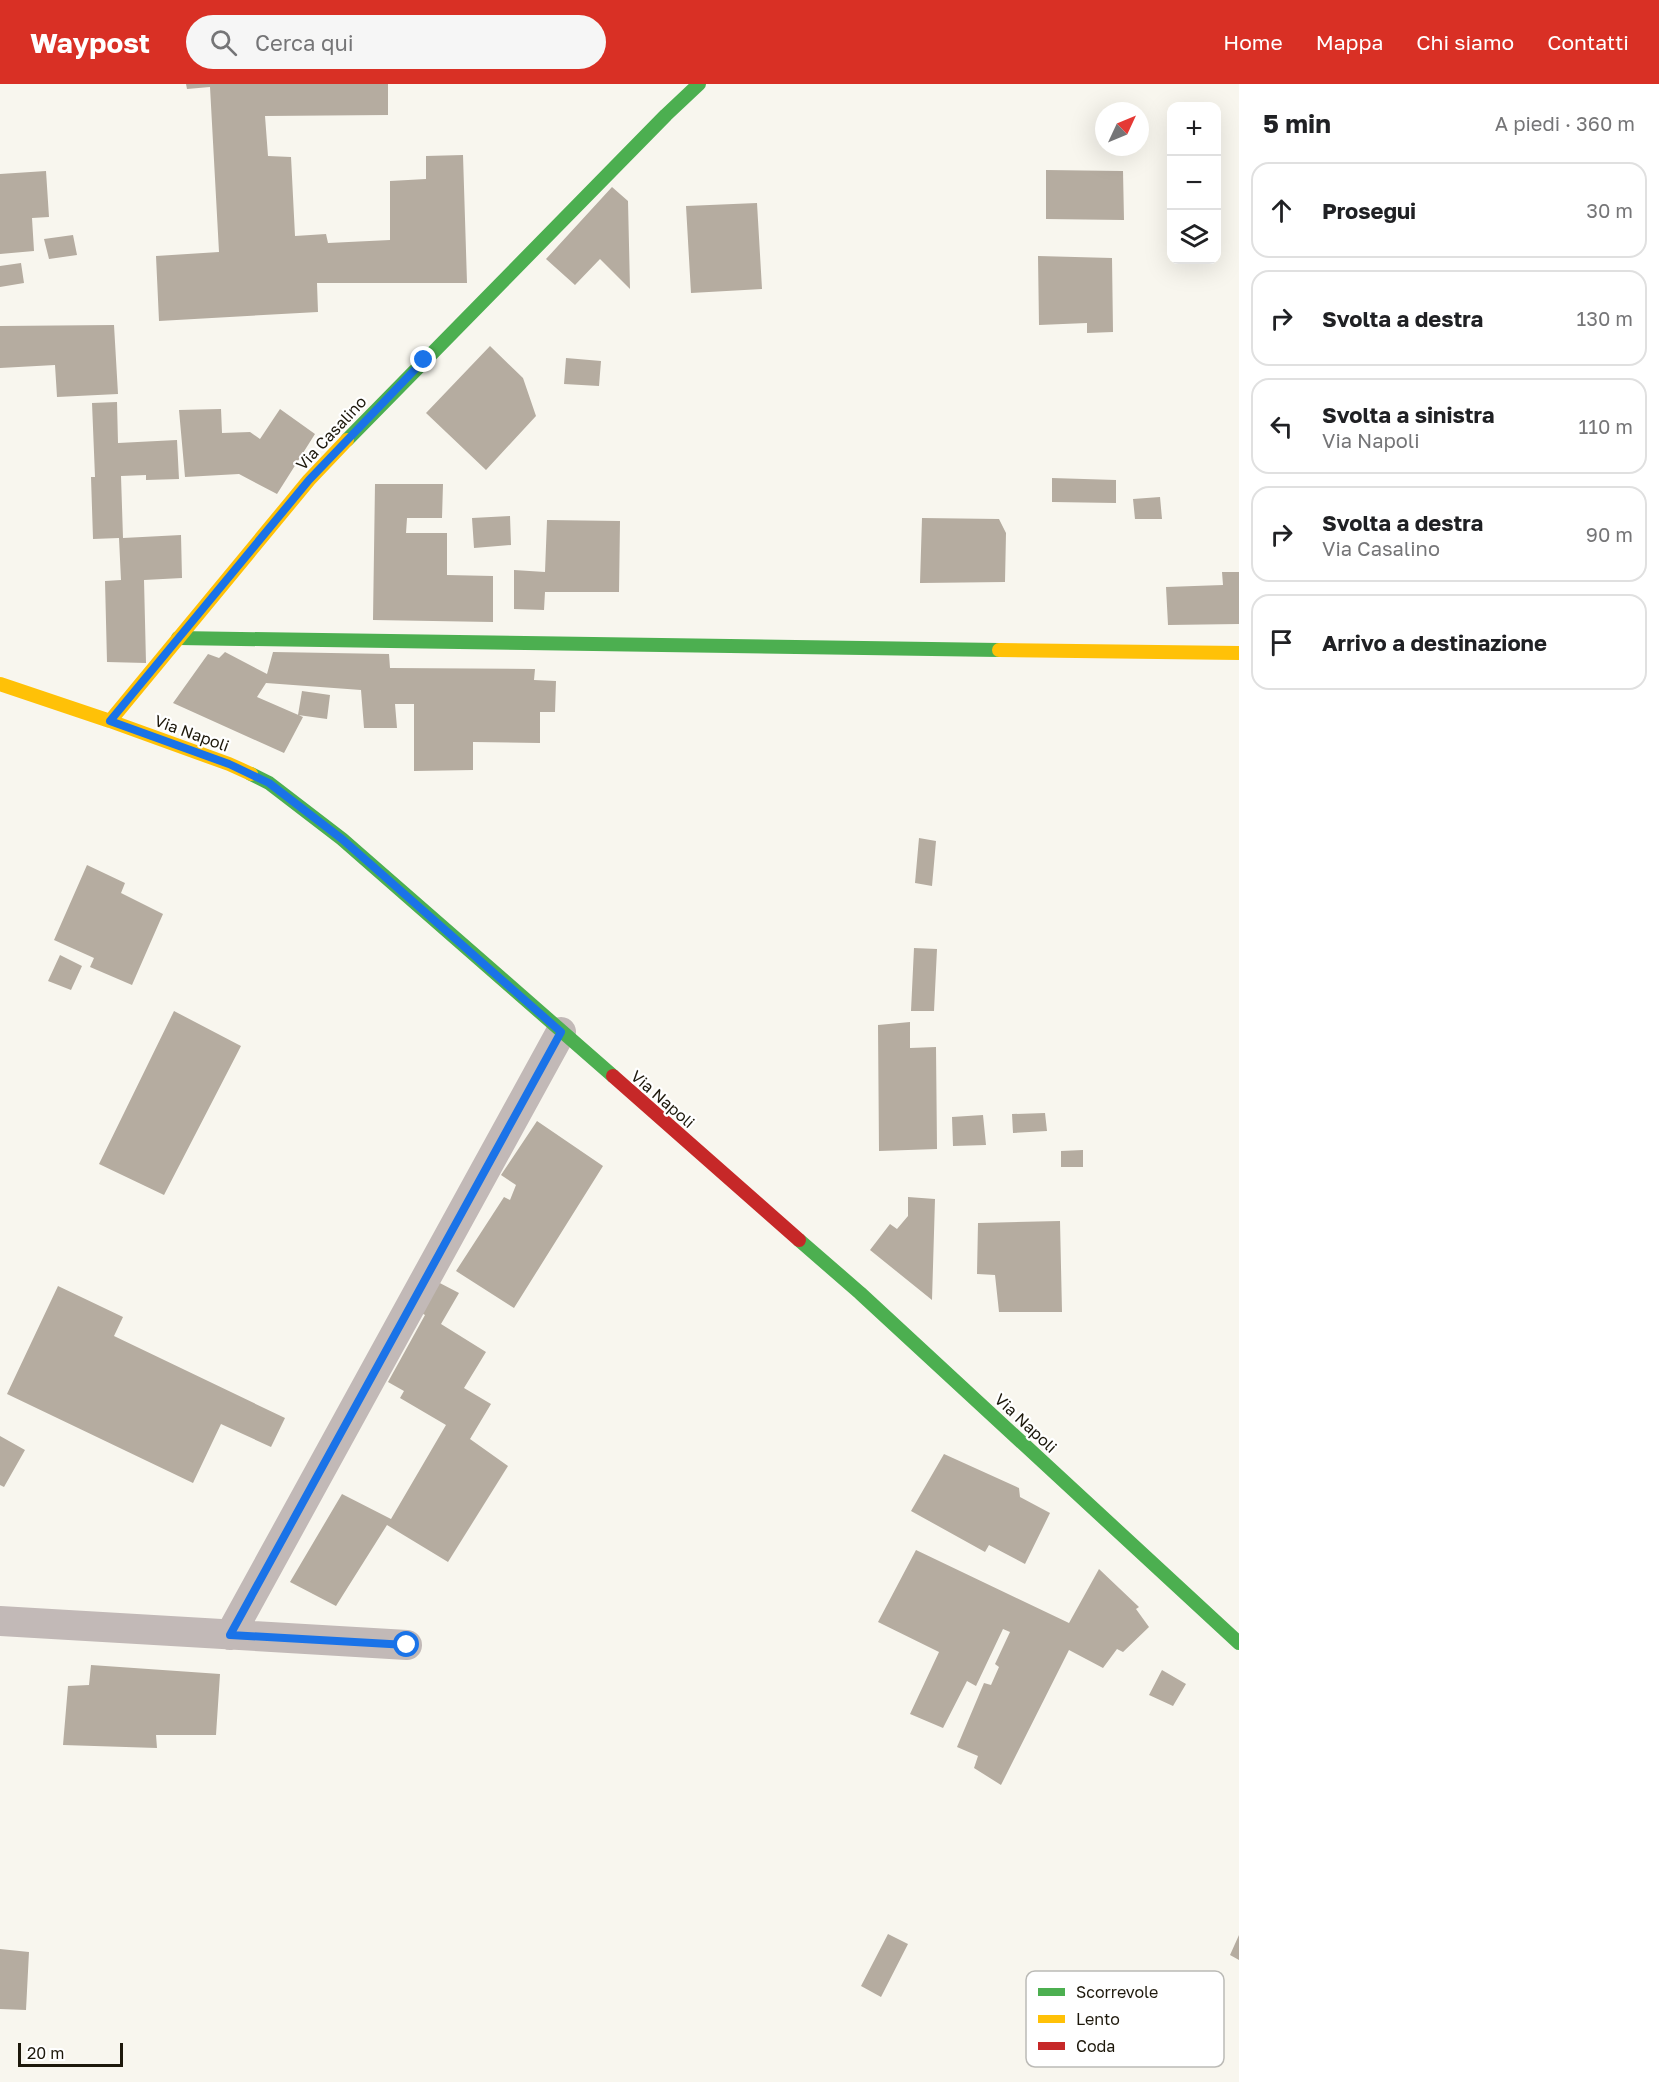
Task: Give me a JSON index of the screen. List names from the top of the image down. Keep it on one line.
{"streets":{"street":["Via Casalino","Via Napoli"]},"crossings":[["Via Casalino","Via Napoli"]],"legend":["Scorrevole","Lento","Coda"],"scale_bar":"20 m","north":"top right","page":{"header":"Waypost","search":"Cerca qui","nav":["Home","Mappa","Chi siamo","Contatti"],"heading":["5 min","A piedi · 360 m"],"map_buttons":["+","−"],"list":[["Prosegui","30 m"],["Svolta a destra","130 m"],["Svolta a sinistra","Via Napoli","110 m"],["Svolta a destra","Via Casalino","90 m"],"Arrivo a destinazione"],"scale":"20 m"}}
